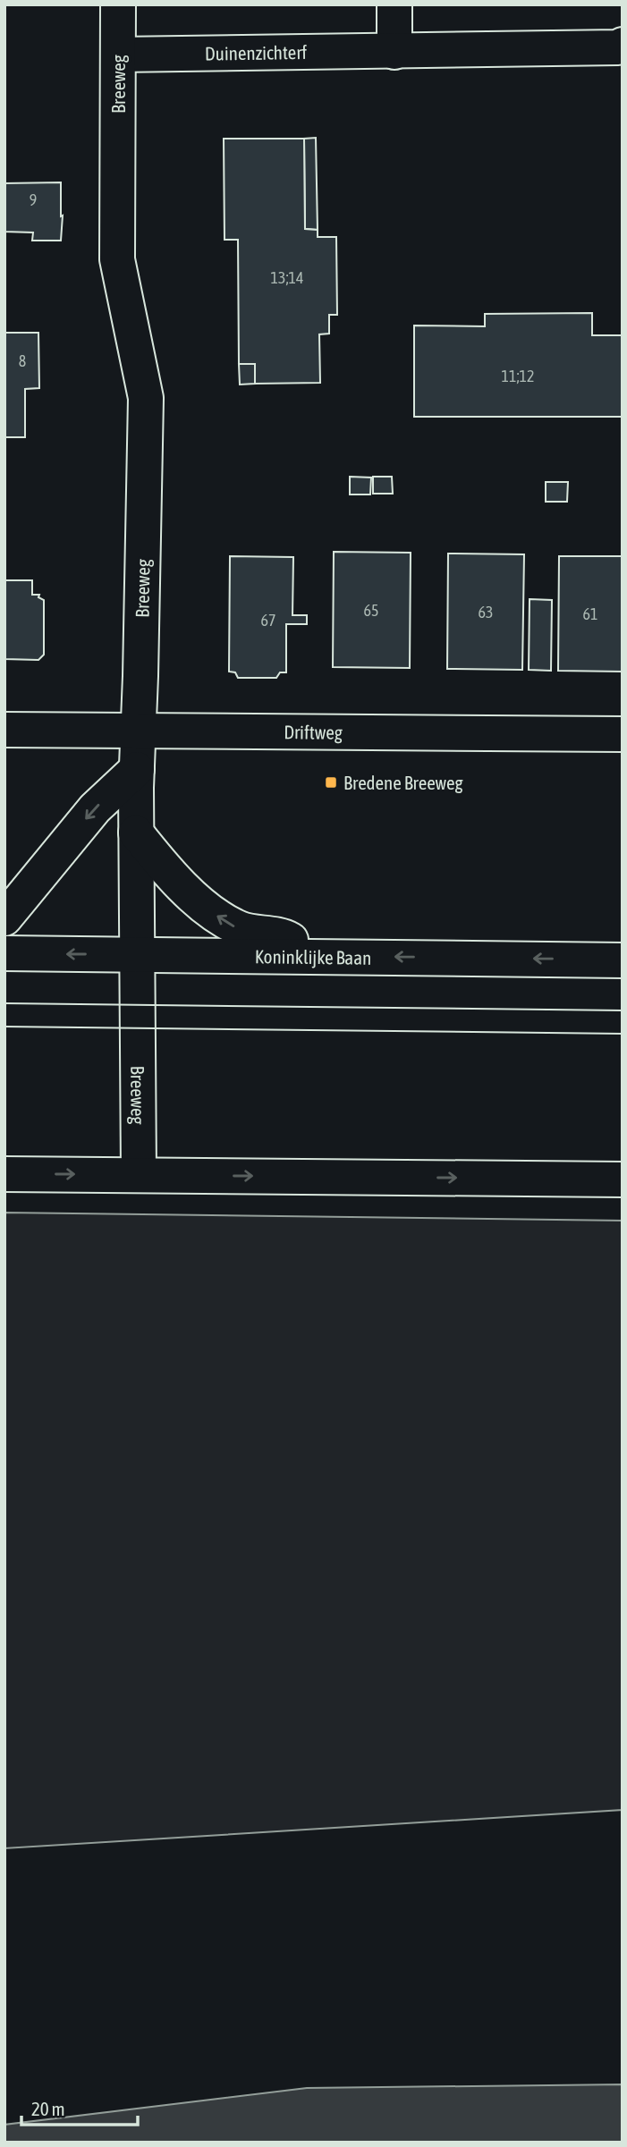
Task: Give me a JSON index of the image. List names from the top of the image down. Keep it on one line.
{"streets":{"street":["Duinenzichterf","Breeweg","Driftweg","Koninklijke Baan"]},"crossings":[["Duinenzichterf","Breeweg"],["Breeweg","Driftweg"],["Breeweg","Koninklijke Baan"]],"places":{"transit":["Bredene Breeweg"]},"house_numbers":["9","13;14","8","11;12","65","63","61","67"],"scale_bar":"20 m"}
